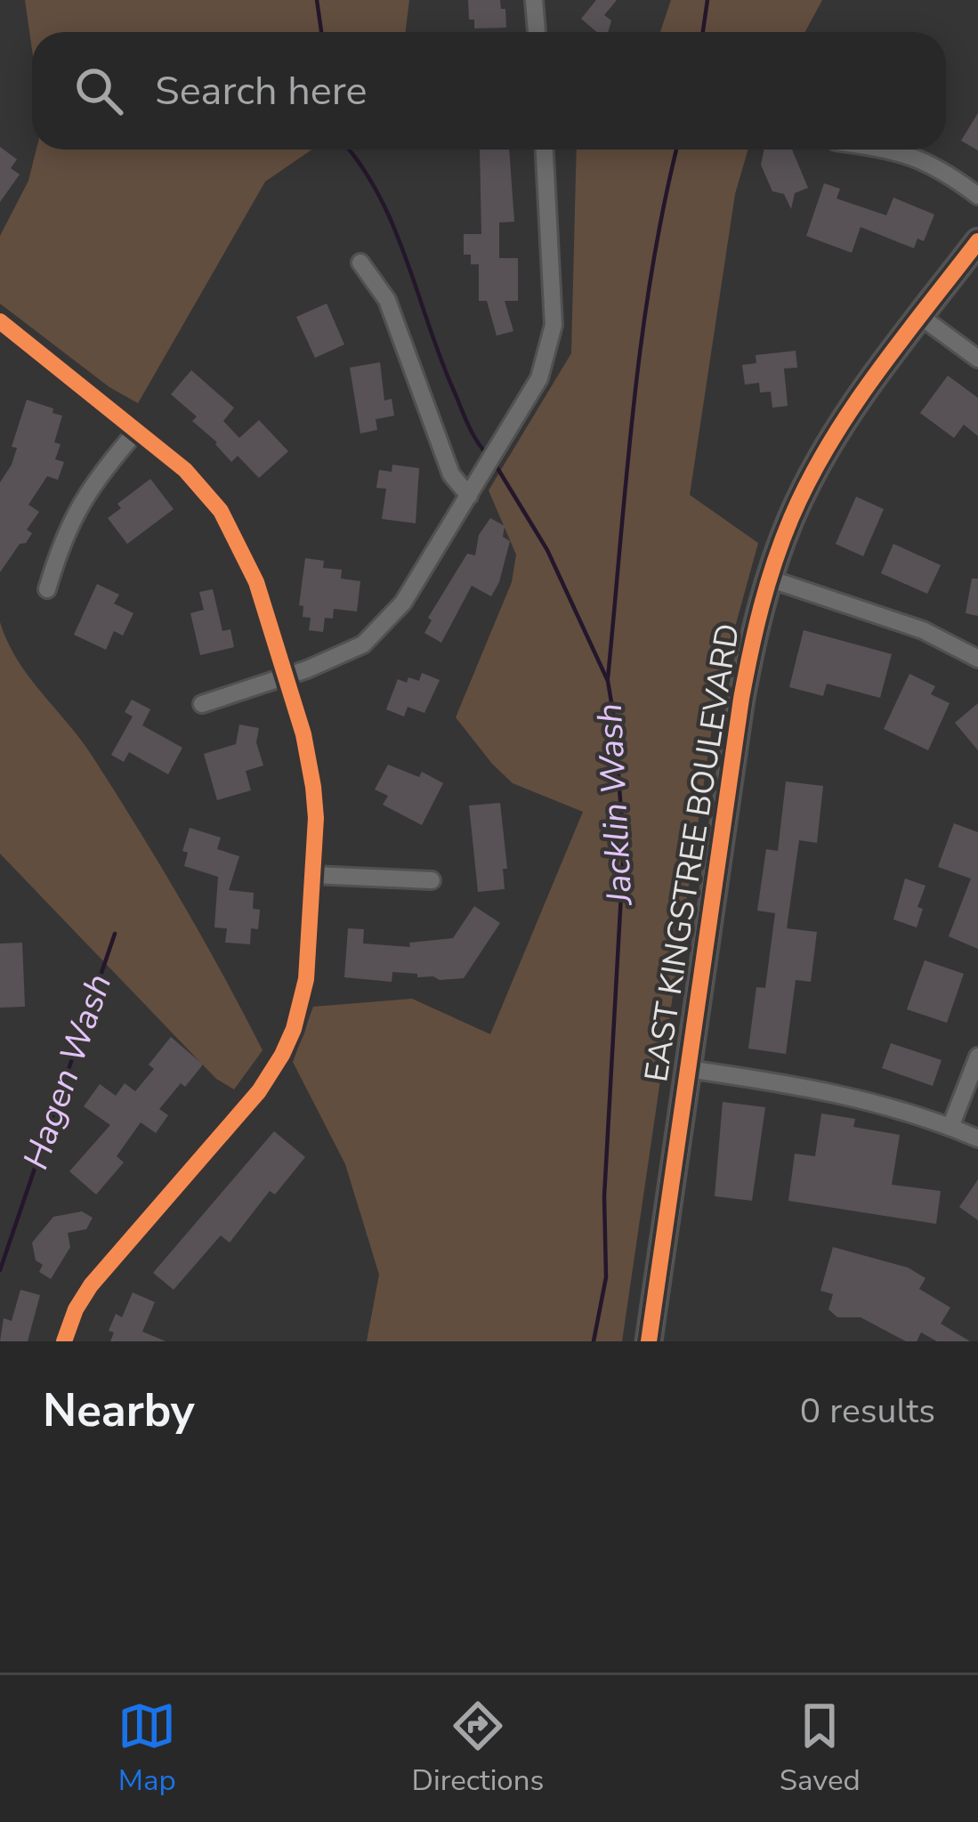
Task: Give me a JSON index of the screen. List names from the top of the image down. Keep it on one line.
{"streets":{"street":["EAST KINGSTREE BOULEVARD"]},"water":["Jacklin Wash","Hagen Wash"],"page":{"search":"Search here","heading":["Nearby","0 results"],"nav":["Map","Directions","Saved"]}}
